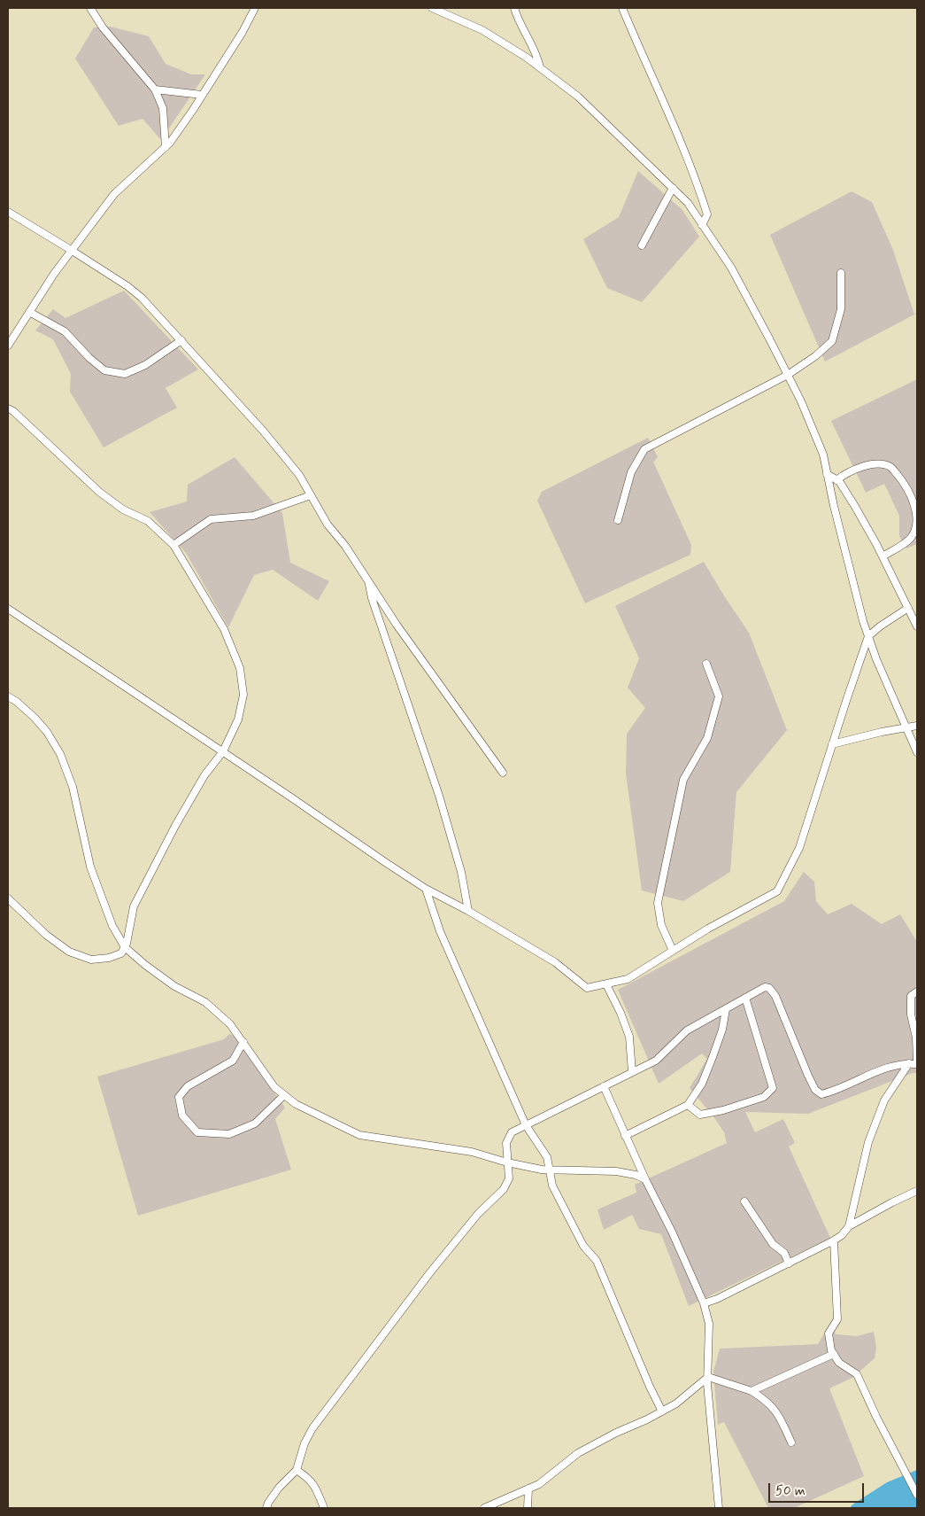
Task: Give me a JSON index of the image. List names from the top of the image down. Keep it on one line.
{"scale_bar":"50 m"}
